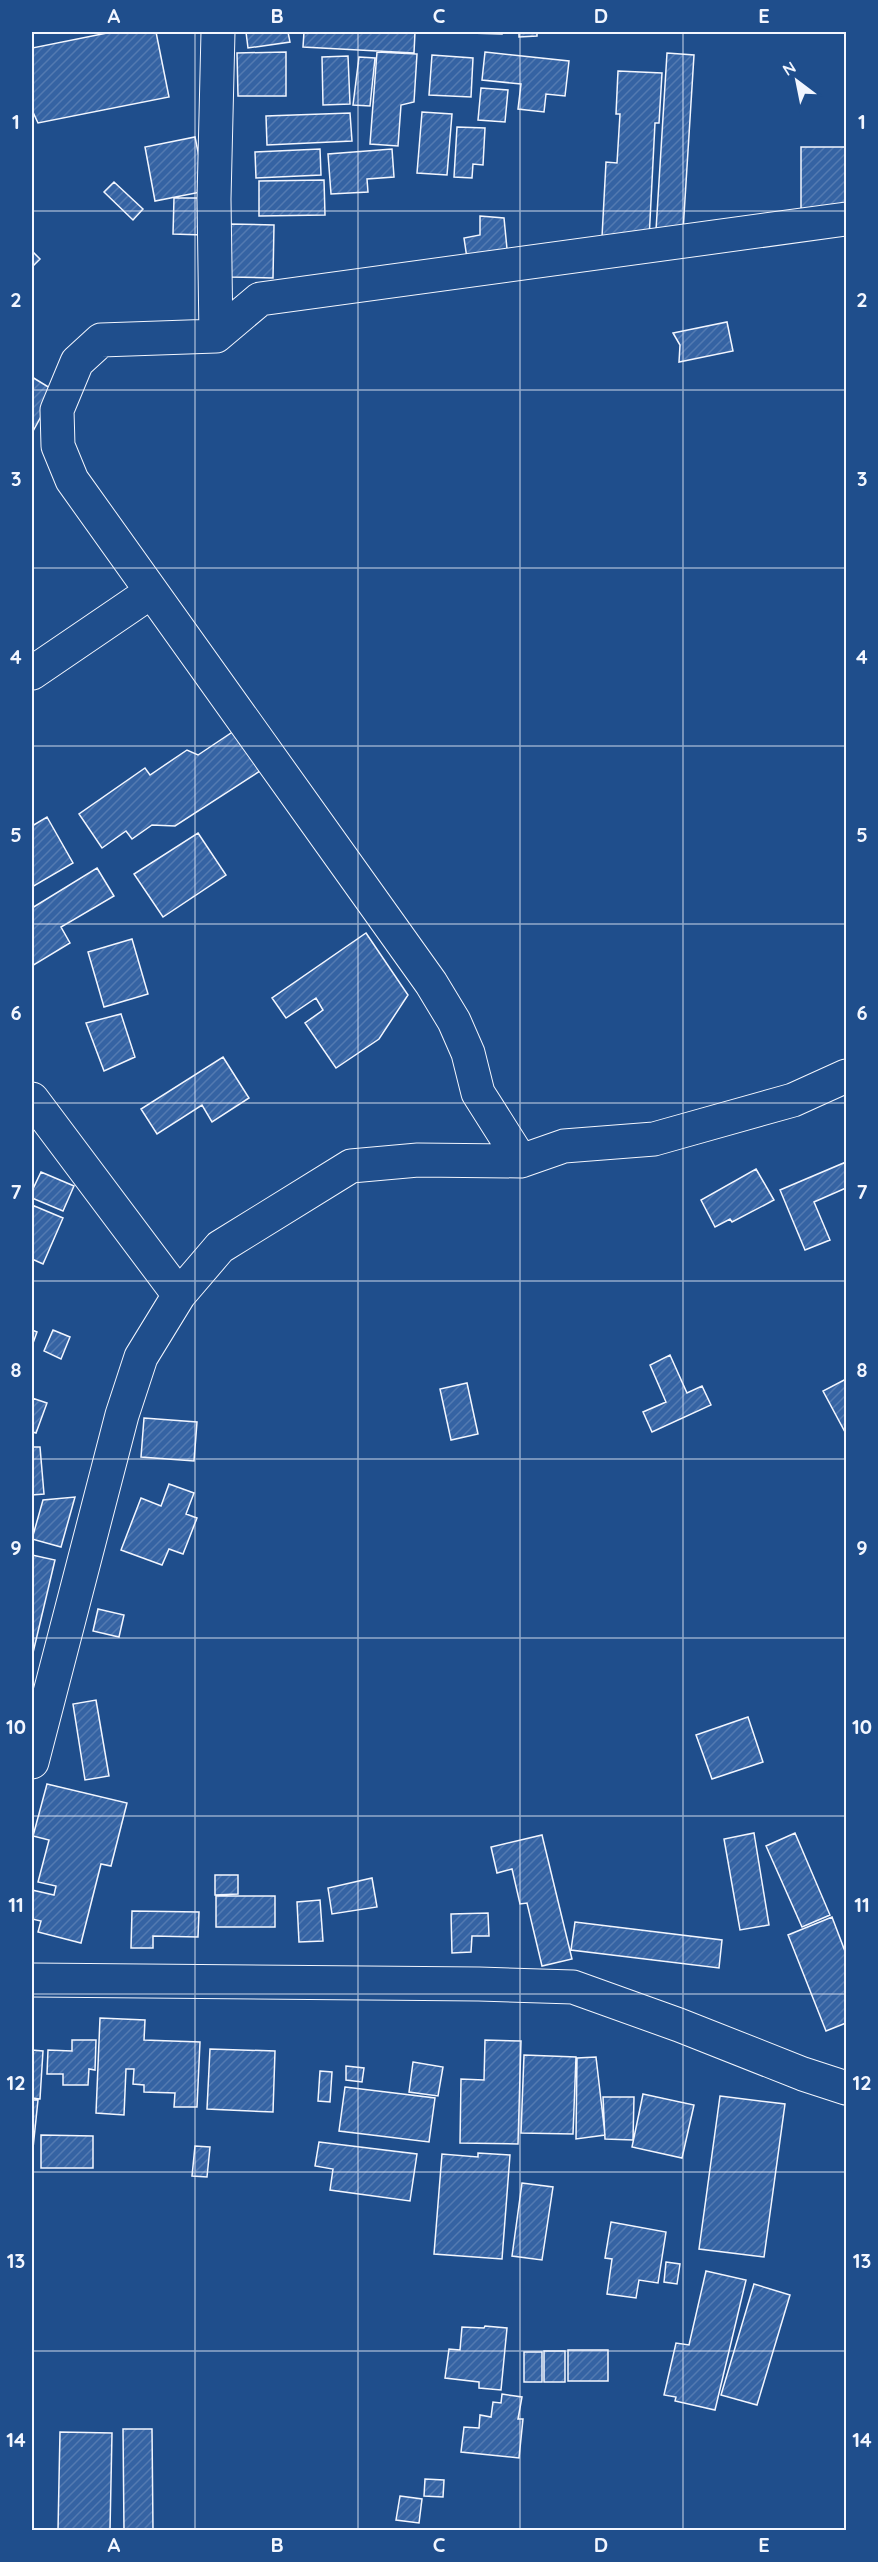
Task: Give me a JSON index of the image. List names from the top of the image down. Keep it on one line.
{"north":"top left","grid":{"columns":["A","B","C","D","E"],"rows":["1","2","3","4","5","6","7","8","9","10","11","12","13","14"]}}
